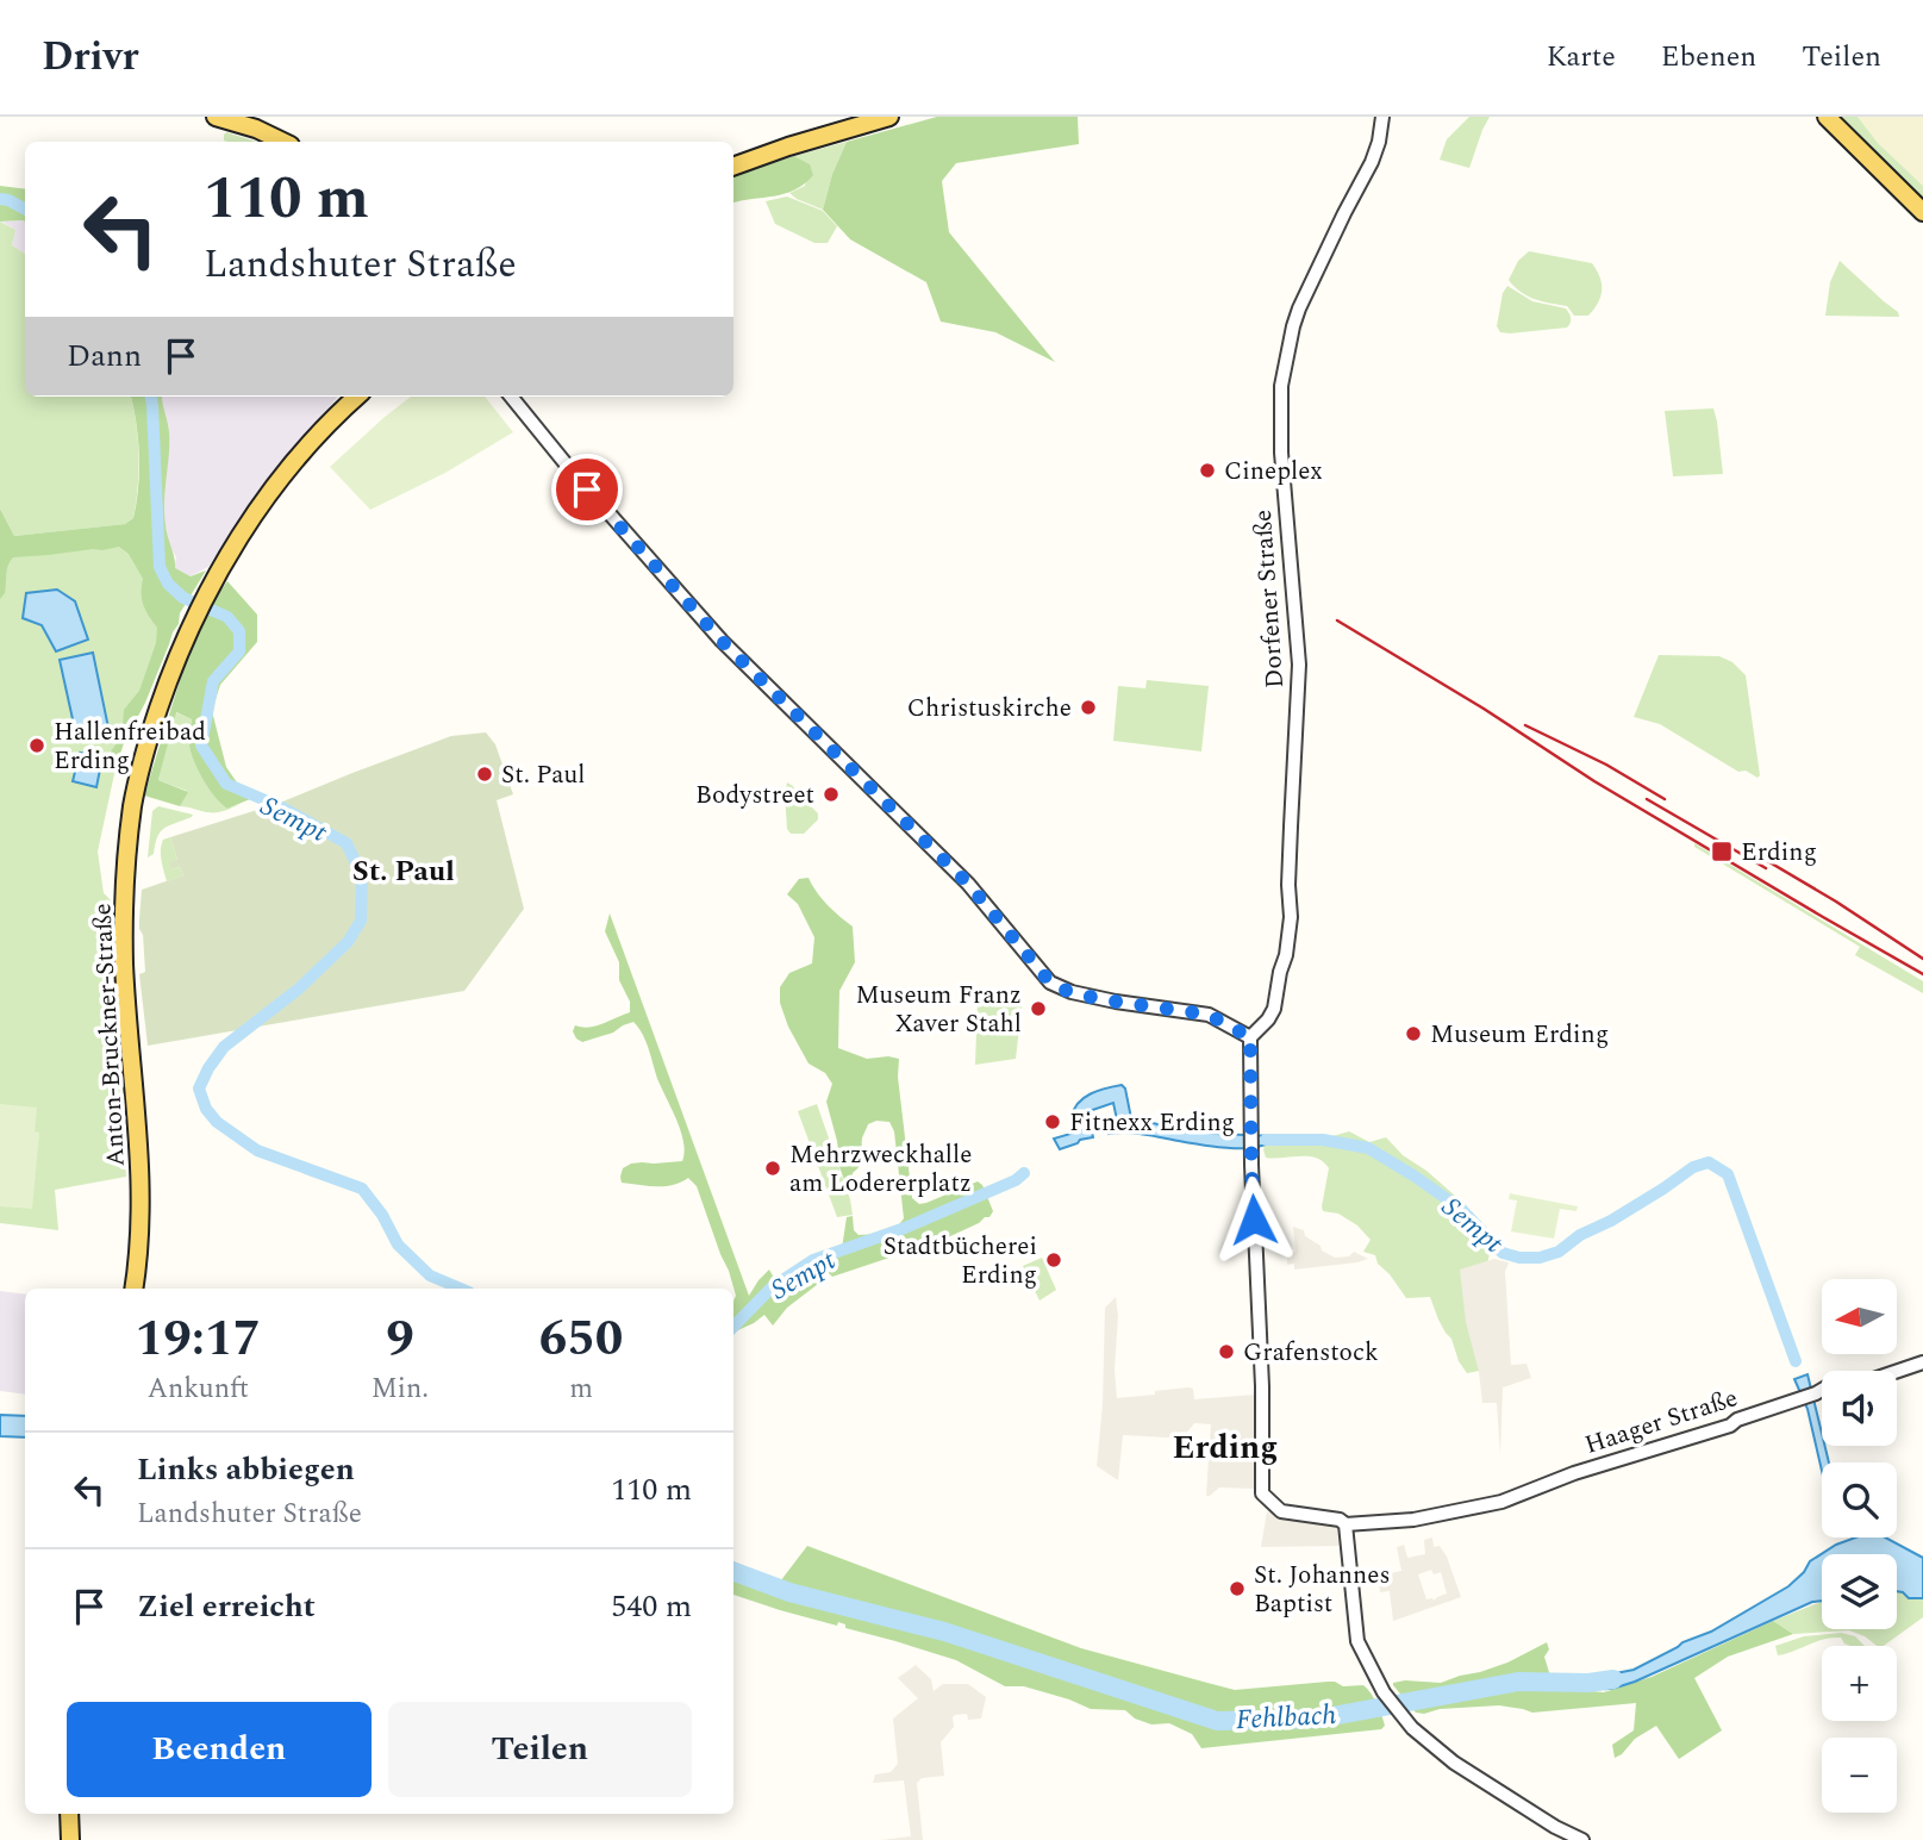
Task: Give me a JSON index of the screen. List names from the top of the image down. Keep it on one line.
{"streets":{"main road":["Anton-Bruckner-Straße"],"street":["Dorfener Straße","Haager Straße"]},"crossings":[["Dorfener Straße","Haager Straße"]],"districts":["St. Paul","Erding"],"water":["Sempt","Fehlbach"],"places":{"other":["Cineplex","Christuskirche","Hallenfreibad Erding","St. Paul","Bodystreet","Museum Franz Xaver Stahl","Museum Erding","Fitnexx Erding","Mehrzweckhalle am Lodererplatz","Stadtbücherei Erding","Grafenstock","St. Johannes Baptist"],"transit":["Erding"]},"north":"left","page":{"header":"Drivr","nav":["Karte","Ebenen","Teilen"],"turn":["110 m","Landshuter Straße"],"then":"Dann","map_buttons":["+","−"],"eta":["19:17","Ankunft","9","Min.","650","m"],"list":[{"name":"Links abbiegen","note":"Landshuter Straße","value":"110 m"},{"name":"Ziel erreicht","value":"540 m"}],"buttons":["Beenden","Teilen"]}}
